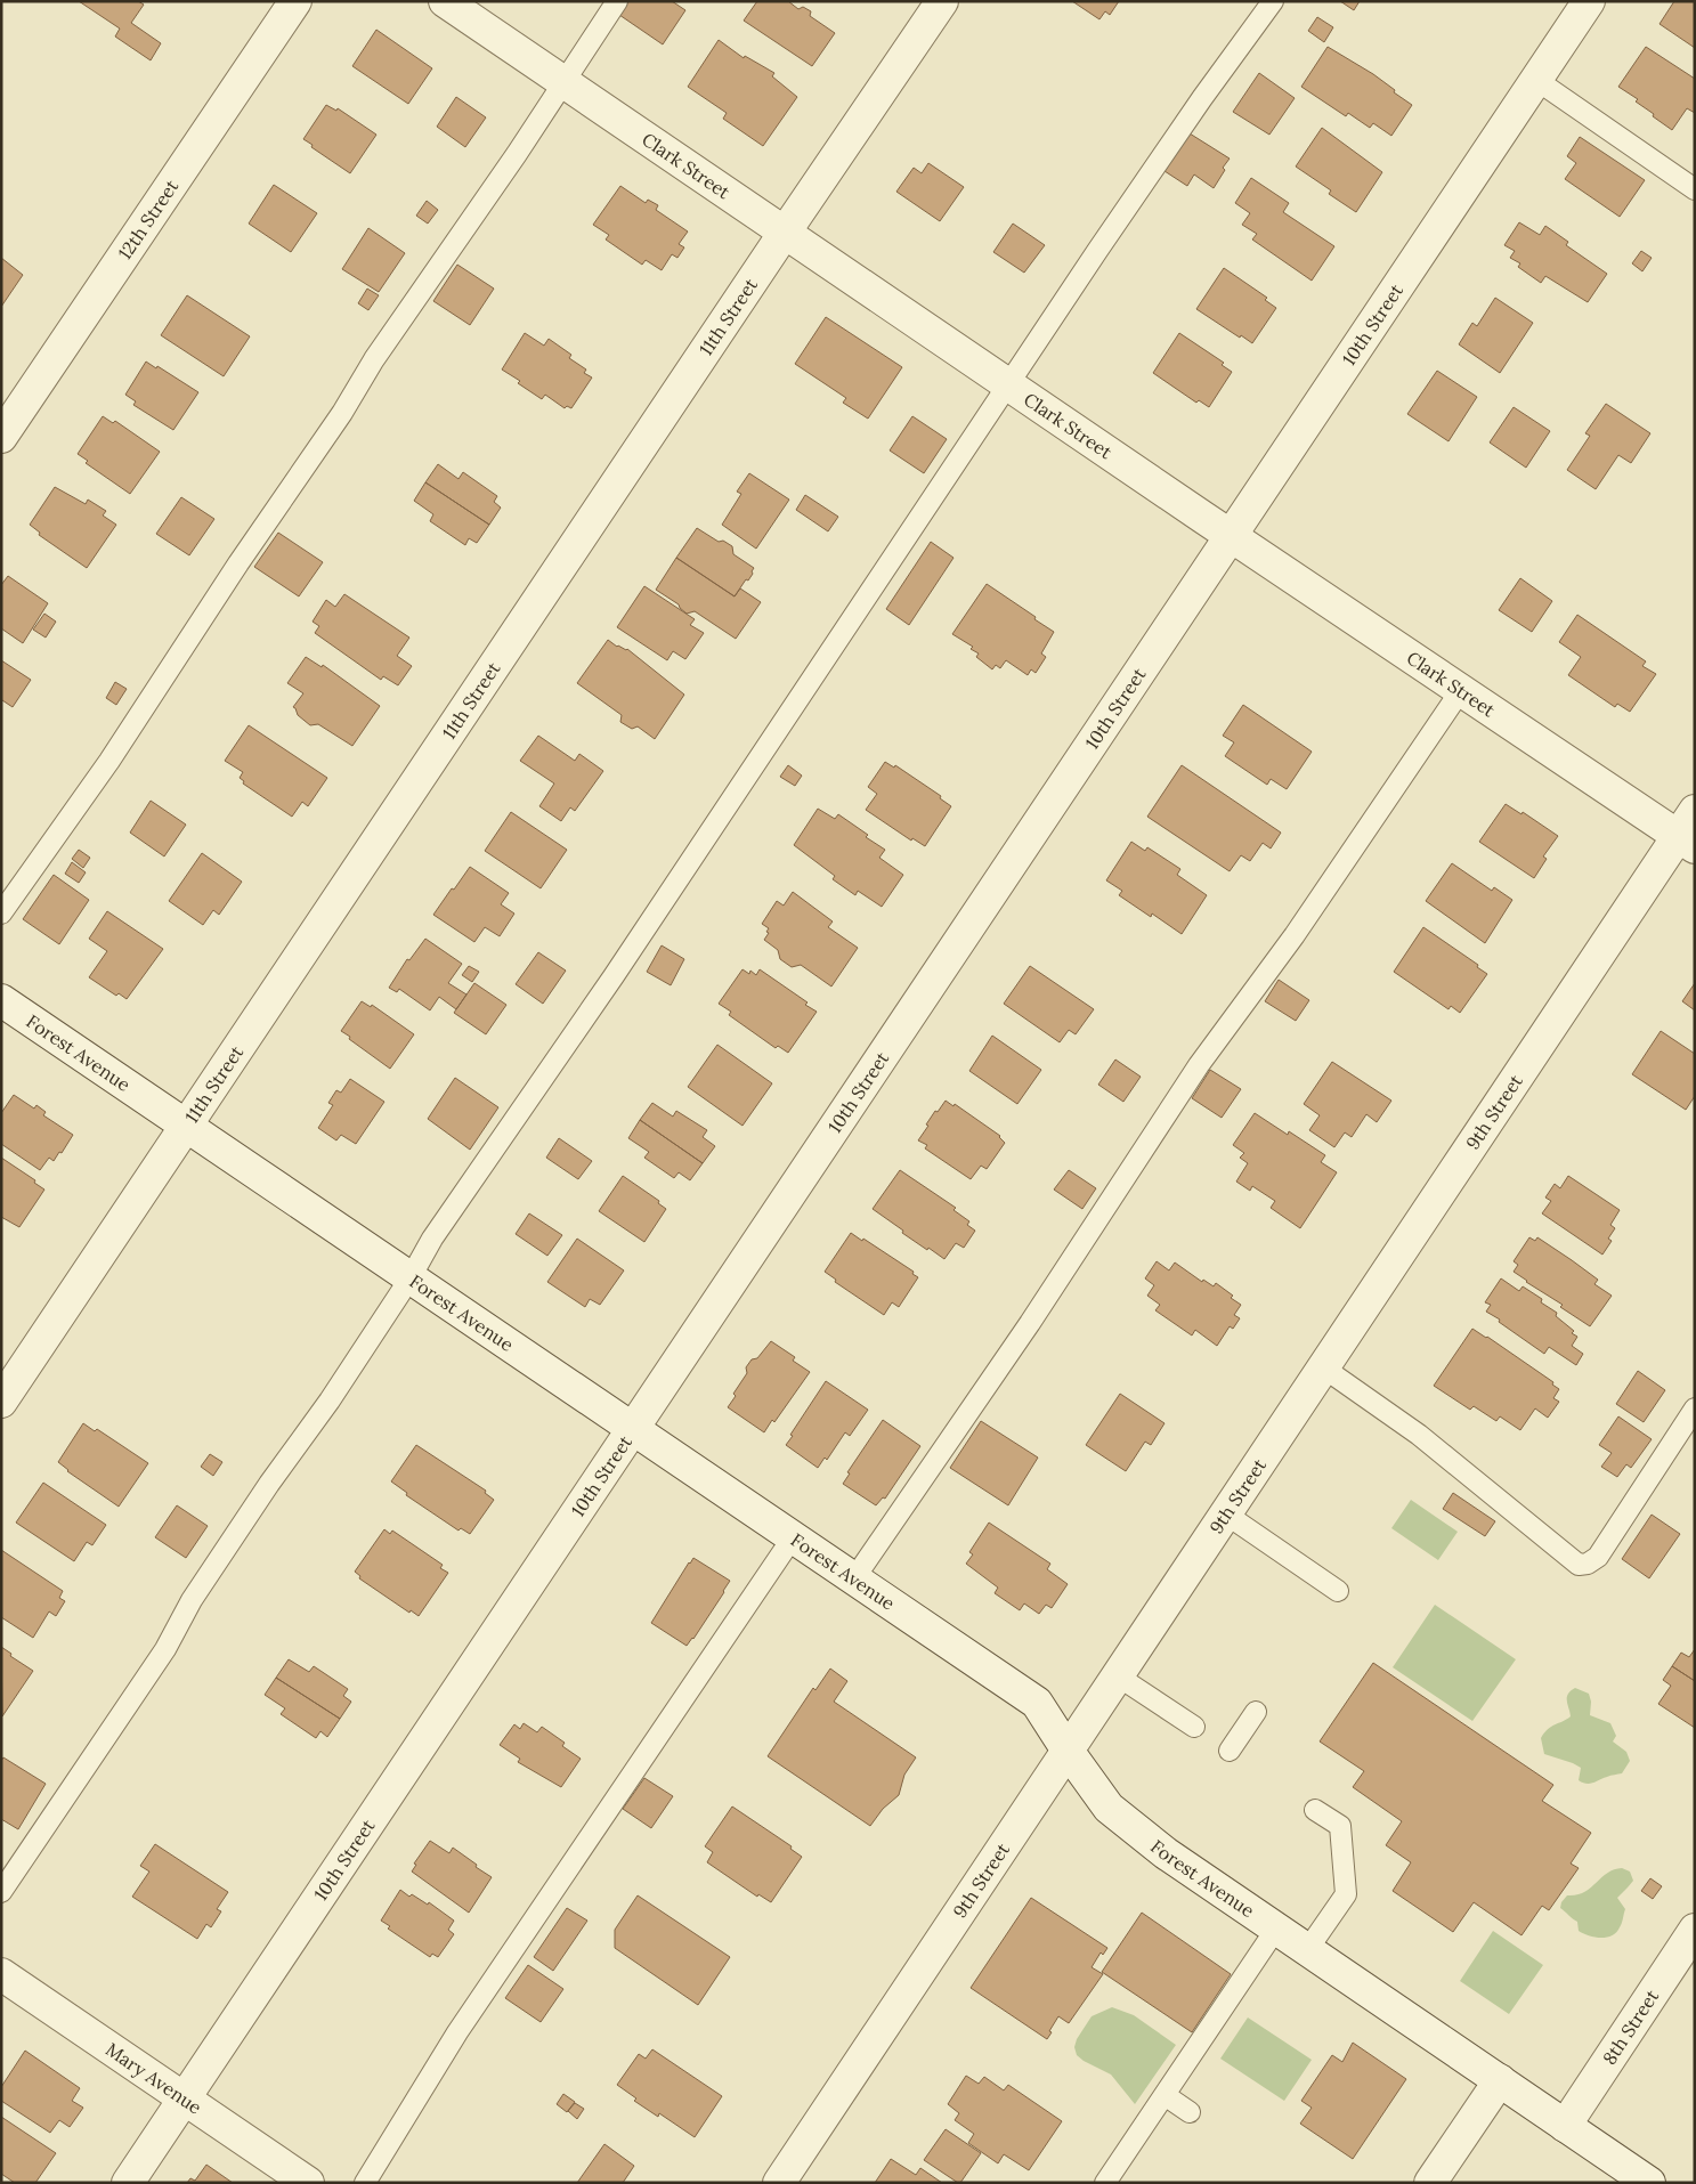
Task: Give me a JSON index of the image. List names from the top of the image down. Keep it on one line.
{"streets":{"street":["Clark Street","12th Street","11th Street","10th Street","Forest Avenue","9th Street","8th Street","Mary Avenue"]},"crossings":[["Clark Street","11th Street"],["Clark Street","10th Street"],["Clark Street","9th Street"],["11th Street","Forest Avenue"],["10th Street","Forest Avenue"],["10th Street","Mary Avenue"],["Forest Avenue","9th Street"],["Forest Avenue","8th Street"]]}
